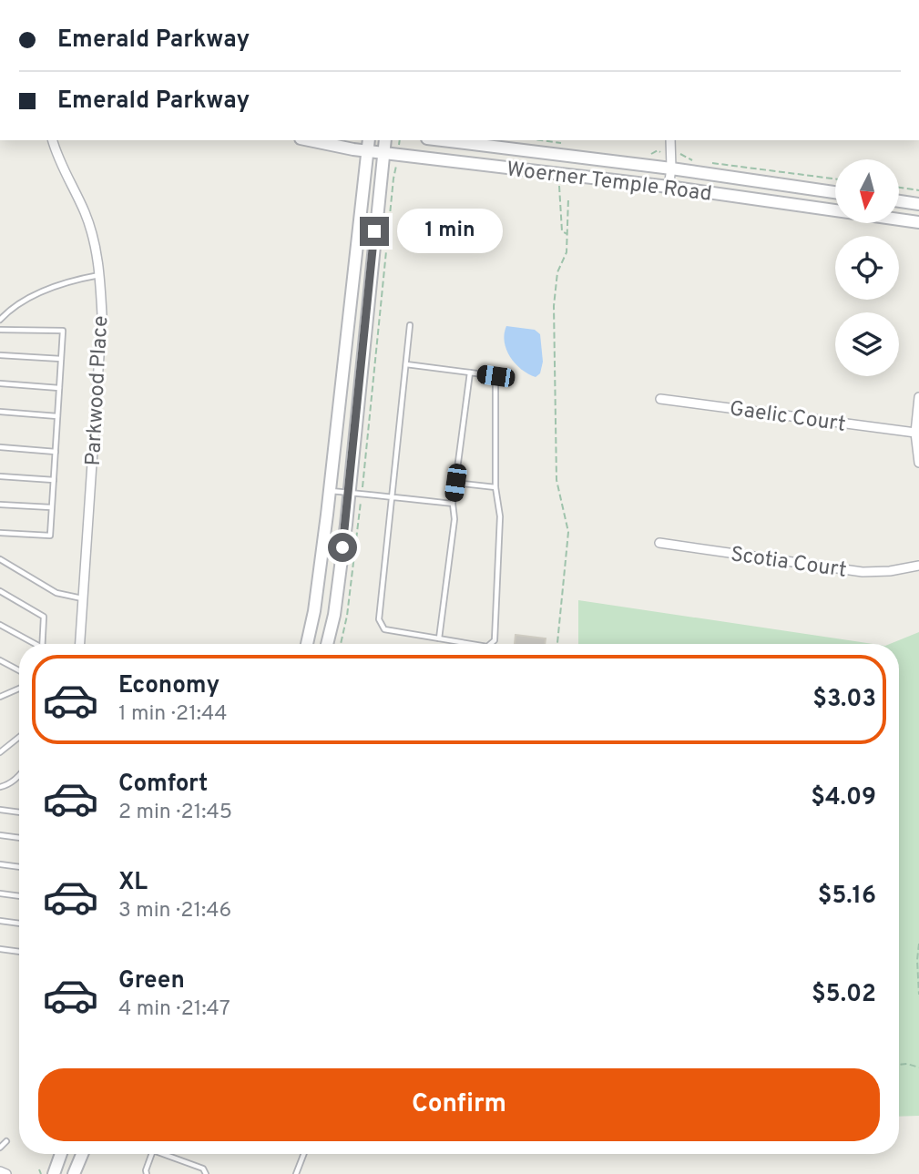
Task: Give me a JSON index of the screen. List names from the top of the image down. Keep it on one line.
{"streets":{"main road":["Woerner Temple Road"],"street":["Parkwood Place","Gaelic Court","Scotia Court"]},"north":"bottom","page":{"banner":["Emerald Parkway","Emerald Parkway"],"bubble":"1 min","list":[{"name":"Economy","note":"1 min · 21:44","value":"$3.03"},{"name":"Comfort","note":"2 min · 21:45","value":"$4.09"},{"name":"XL","note":"3 min · 21:46","value":"$5.16"},{"name":"Green","note":"4 min · 21:47","value":"$5.02"}],"buttons":"Confirm"}}
